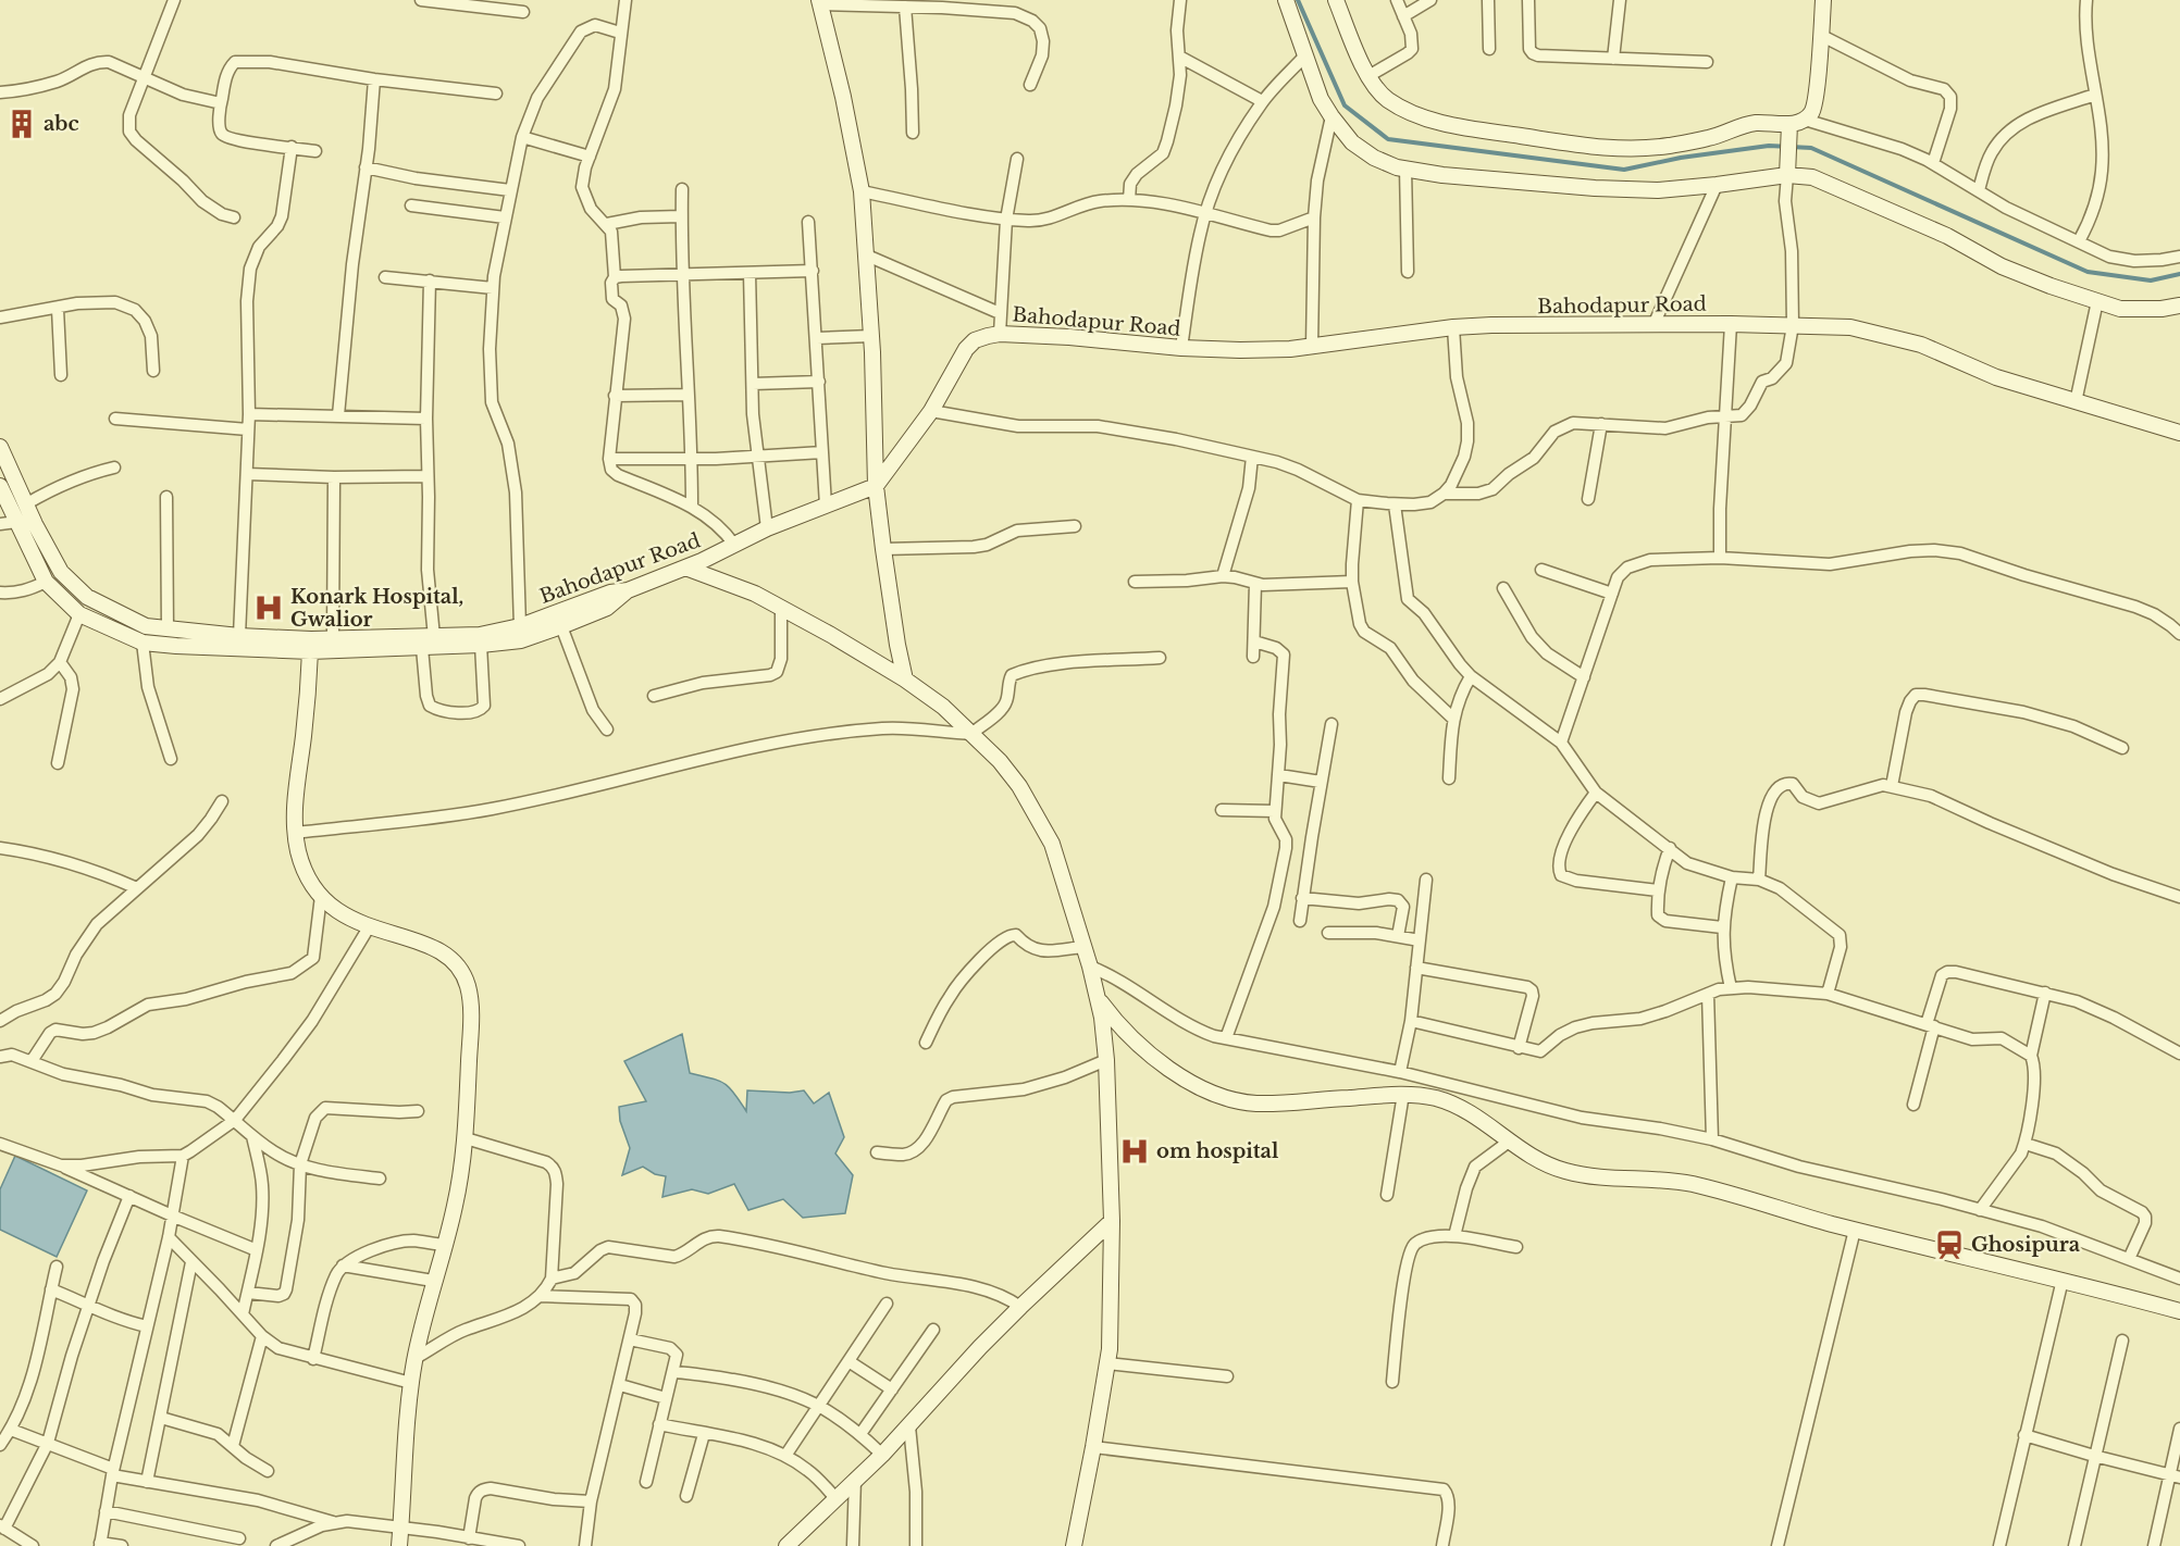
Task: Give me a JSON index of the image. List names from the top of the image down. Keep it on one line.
{"streets":{"street":["Bahodapur Road"]},"places":{"building":["abc"],"hospital":["Konark Hospital, Gwalior","om hospital"],"station":["Ghosipura"]}}
